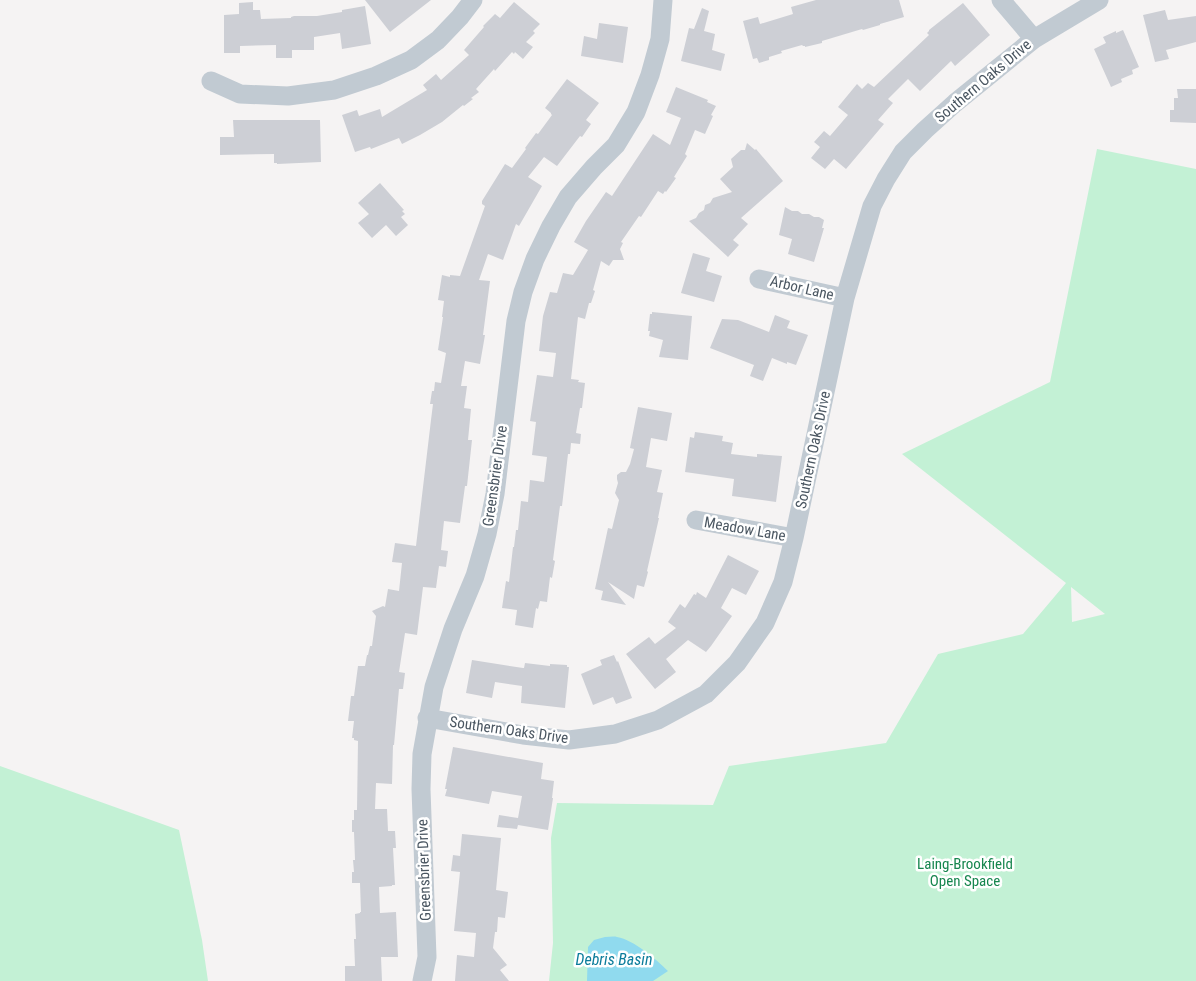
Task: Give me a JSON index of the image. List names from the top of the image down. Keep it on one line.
{"streets":{"street":["Southern Oaks Drive","Arbor Lane","Greensbrier Drive","Meadow Lane"]},"crossings":[["Southern Oaks Drive","Arbor Lane"],["Southern Oaks Drive","Greensbrier Drive"],["Southern Oaks Drive","Meadow Lane"]],"water":["Debris Basin"],"parks":["Laing-Brookfield Open Space"]}
